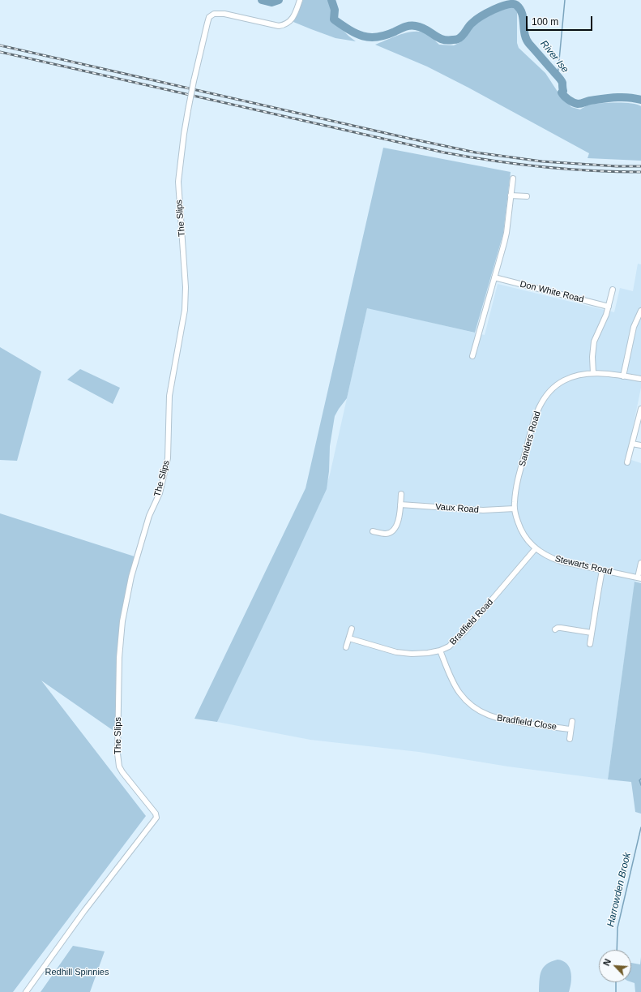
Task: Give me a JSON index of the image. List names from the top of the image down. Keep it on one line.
{"streets":{"street":["The Slips","Don White Road","Sanders Road","Vaux Road","Stewarts Road","Bradfield Road","Bradfield Close"]},"crossings":[["Sanders Road","Vaux Road"],["Sanders Road","Stewarts Road"],["Vaux Road","Stewarts Road"],["Stewarts Road","Bradfield Road"],["Bradfield Road","Bradfield Close"]],"water":["River Ise","Harrowden Brook"],"parks":["Redhill Spinnies"],"scale_bar":"100 m","north":"top left"}
